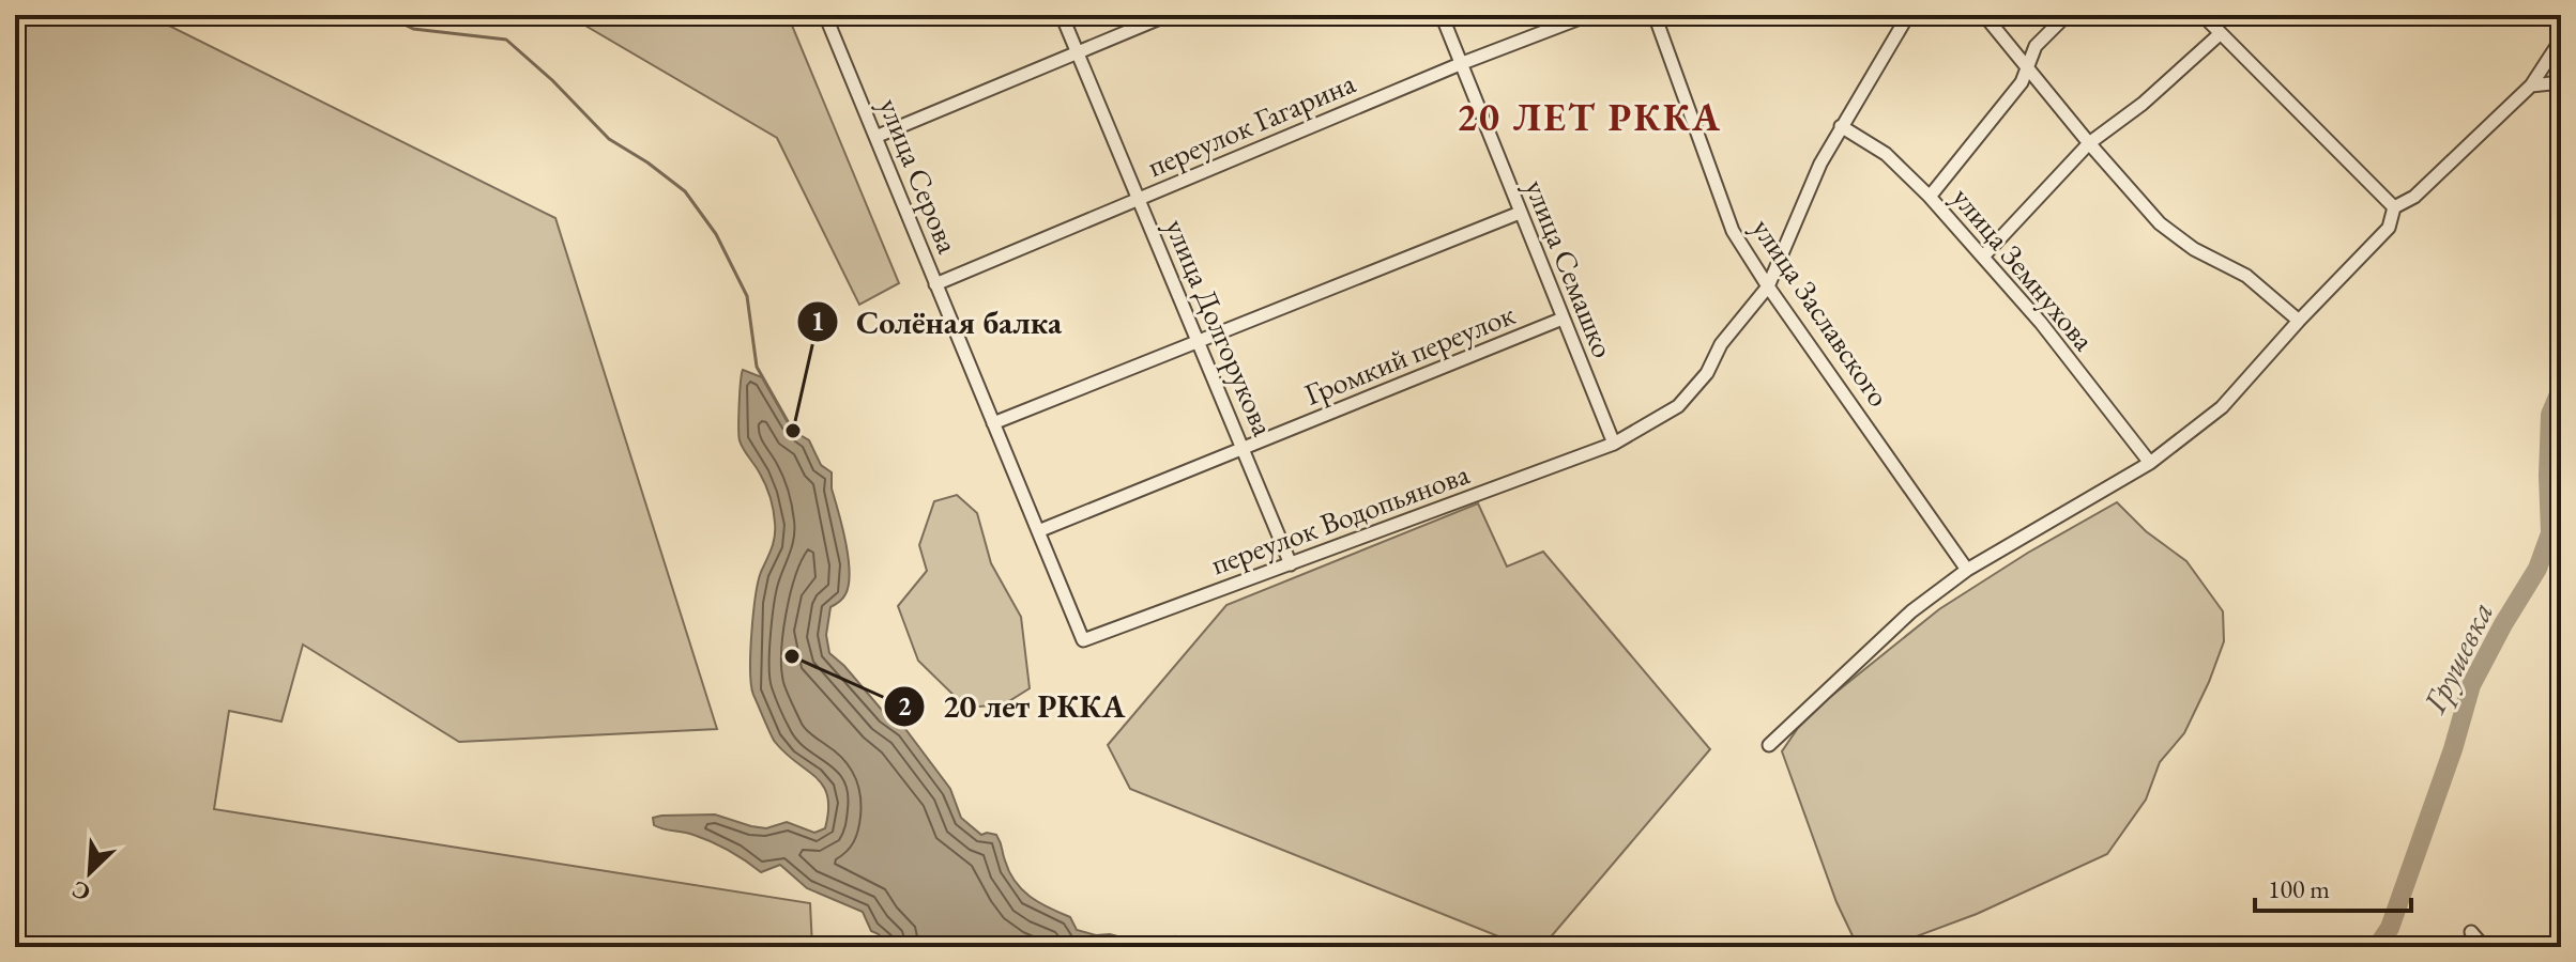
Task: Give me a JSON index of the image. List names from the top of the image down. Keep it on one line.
{"streets":{"street":["переулок Гагарина","улица Серова","улица Семашко","улица Земнухова","улица Заславского","улица Долгорукова","Громкий переулок","переулок Водопьянова"]},"crossings":[["переулок Гагарина","улица Серова"],["переулок Гагарина","улица Семашко"],["переулок Гагарина","улица Долгорукова"],["улица Серова","Громкий переулок"],["улица Серова","переулок Водопьянова"],["улица Семашко","Громкий переулок"],["улица Семашко","переулок Водопьянова"],["улица Земнухова","переулок Водопьянова"],["улица Заславского","переулок Водопьянова"],["улица Долгорукова","Громкий переулок"],["улица Долгорукова","переулок Водопьянова"]],"districts":["20 ЛЕТ РККА"],"water":["Грушевка"],"places":["Солёная балка","20 лет РККА"],"scale_bar":"100 m","north":"bottom left"}
